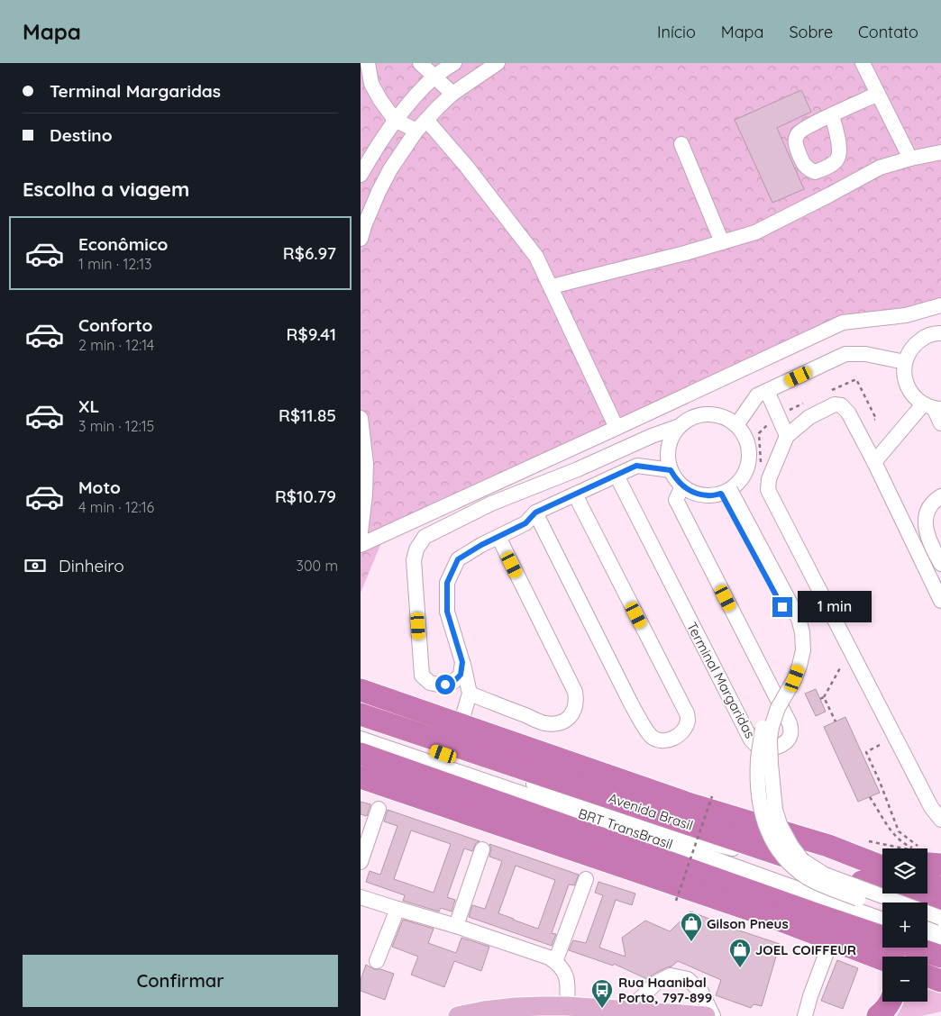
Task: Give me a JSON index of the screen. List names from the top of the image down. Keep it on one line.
{"streets":{"highway":["Avenida Brasil"],"street":["Terminal Margaridas","BRT TransBrasil"]},"crossings":[["Avenida Brasil","BRT TransBrasil"]],"places":{"shop":["Gilson Pneus","JOEL COIFFEUR"],"bus stop":["Rua Haanibal Porto, 797-899"]},"page":{"header":"Mapa","nav":["Início","Mapa","Sobre","Contato"],"banner":["Terminal Margaridas","Destino"],"heading":"Escolha a viagem","list":[{"name":"Econômico","note":"1 min · 12:13","value":"R$6.97"},{"name":"Conforto","note":"2 min · 12:14","value":"R$9.41"},{"name":"XL","note":"3 min · 12:15","value":"R$11.85"},{"name":"Moto","note":"4 min · 12:16","value":"R$10.79"}],"pay":["Dinheiro","300 m"],"bubble":"1 min","map_buttons":["+","−"],"buttons":"Confirmar"}}
